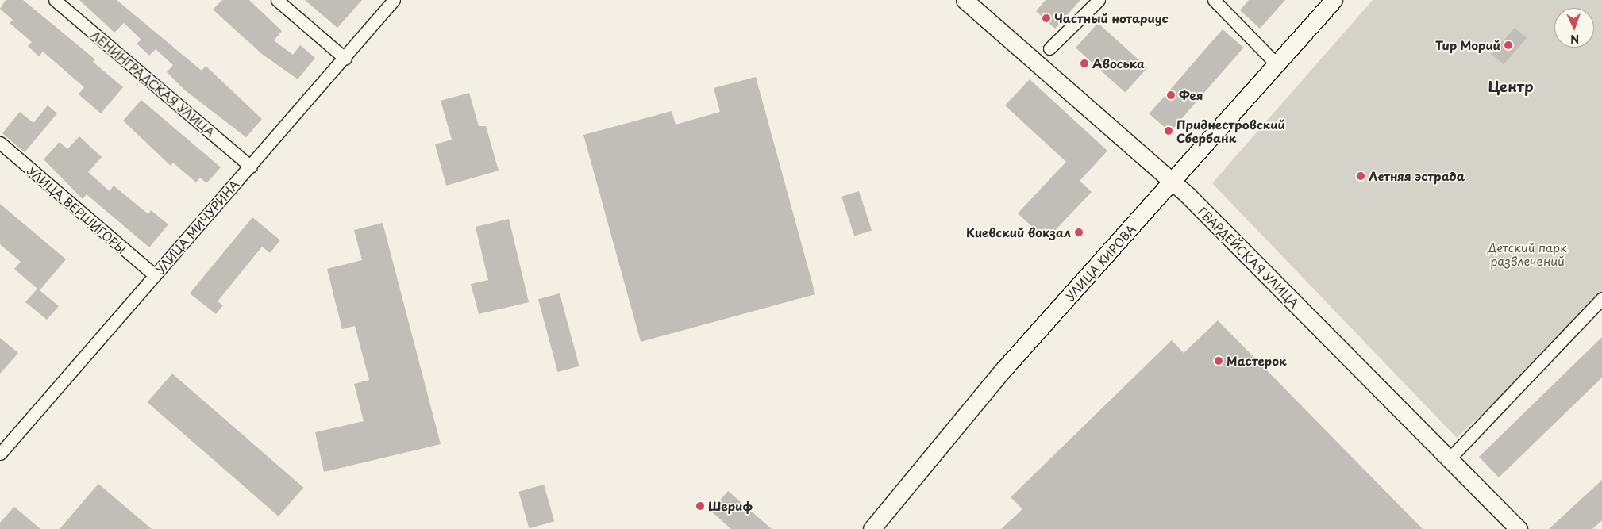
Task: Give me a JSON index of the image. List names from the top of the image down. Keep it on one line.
{"streets":{"street":["ЛЕНИНГРАДСКАЯ УЛИЦА","УЛИЦА ВЕРШИГОРЫ","УЛИЦА МИЧУРИНА","ГВАРДЕЙСКАЯ УЛИЦА","УЛИЦА КИРОВА"]},"crossings":[["ЛЕНИНГРАДСКАЯ УЛИЦА","УЛИЦА МИЧУРИНА"],["УЛИЦА ВЕРШИГОРЫ","УЛИЦА МИЧУРИНА"],["ГВАРДЕЙСКАЯ УЛИЦА","УЛИЦА КИРОВА"]],"districts":["Центр"],"parks":["Детский парк развлечений"],"places":["Частный нотариус","Тир Морий","Авоська","Фея","Приднестровский Сбербанк","Летняя эстрада","Киевский вокзал","Мастерок","Шериф"],"north":"bottom"}
